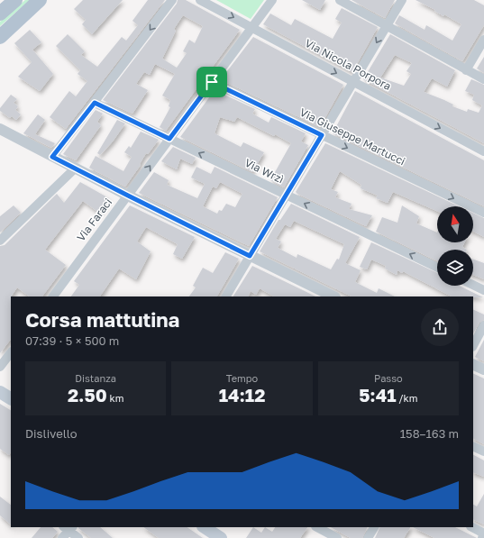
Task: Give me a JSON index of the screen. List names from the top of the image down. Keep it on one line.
{"streets":{"street":["Via Nicola Porpora","Via Giuseppe Martucci","Via Wrzì","Via Faraci"]},"crossings":[["Via Nicola Porpora","Via Faraci"],["Via Giuseppe Martucci","Via Faraci"],["Via Wrzì","Via Faraci"]],"one_way":["Via Giuseppe Martucci"],"north":"top","page":{"heading":["Corsa mattutina","07:39 · 5 × 500 m"],"stats":[["Distanza","2.50 km"],["Tempo","14:12"],["Passo","5:41 /km"]],"chart":["Dislivello","158–163 m"]}}
